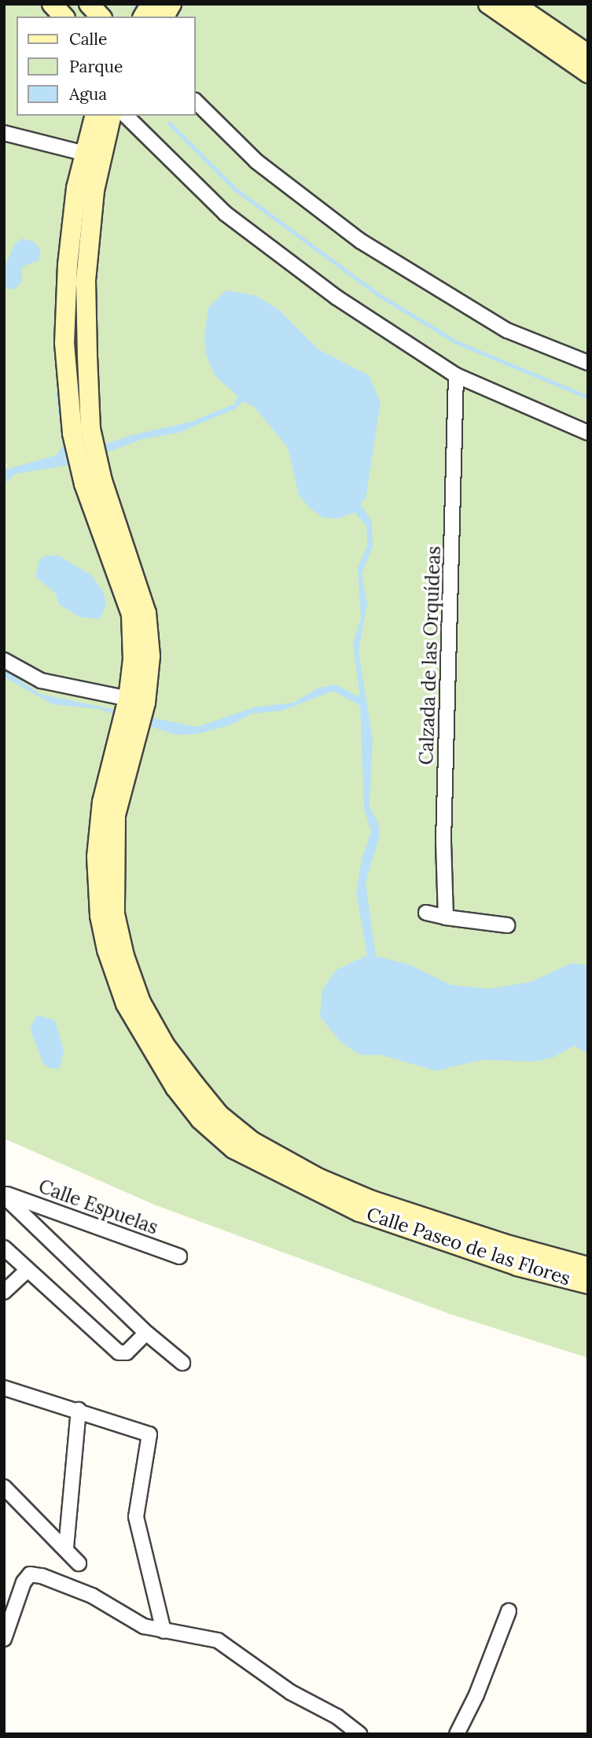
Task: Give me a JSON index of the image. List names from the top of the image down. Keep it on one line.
{"streets":{"street":["Calzada de las Orquídeas","Calle Espuelas","Calle Paseo de las Flores"]},"legend":["Calle","Parque","Agua"]}
